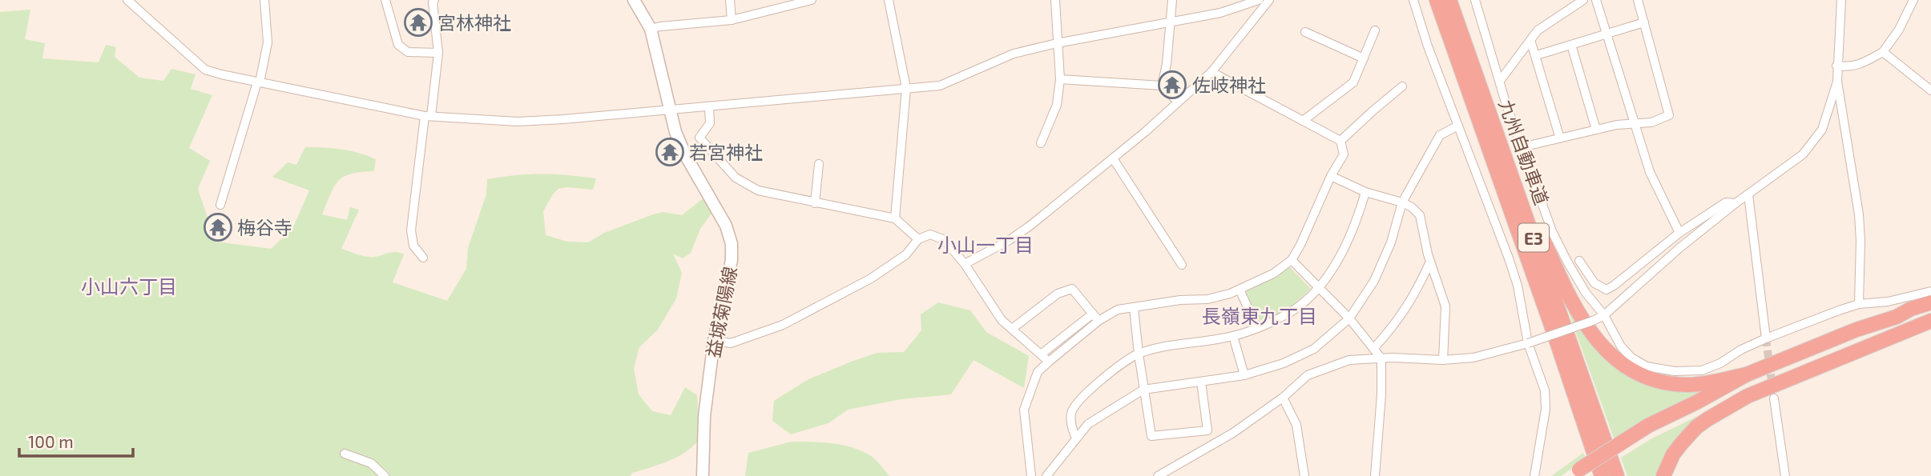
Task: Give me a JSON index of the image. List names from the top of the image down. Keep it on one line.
{"streets":{"highway":["九州自動車道","E3"],"main road":["益城菊陽線"]},"districts":["小山一丁目","小山六丁目","長嶺東九丁目"],"places":{"temple":["宮林神社","佐岐神社","若宮神社","梅谷寺"]},"scale_bar":"100 m"}
